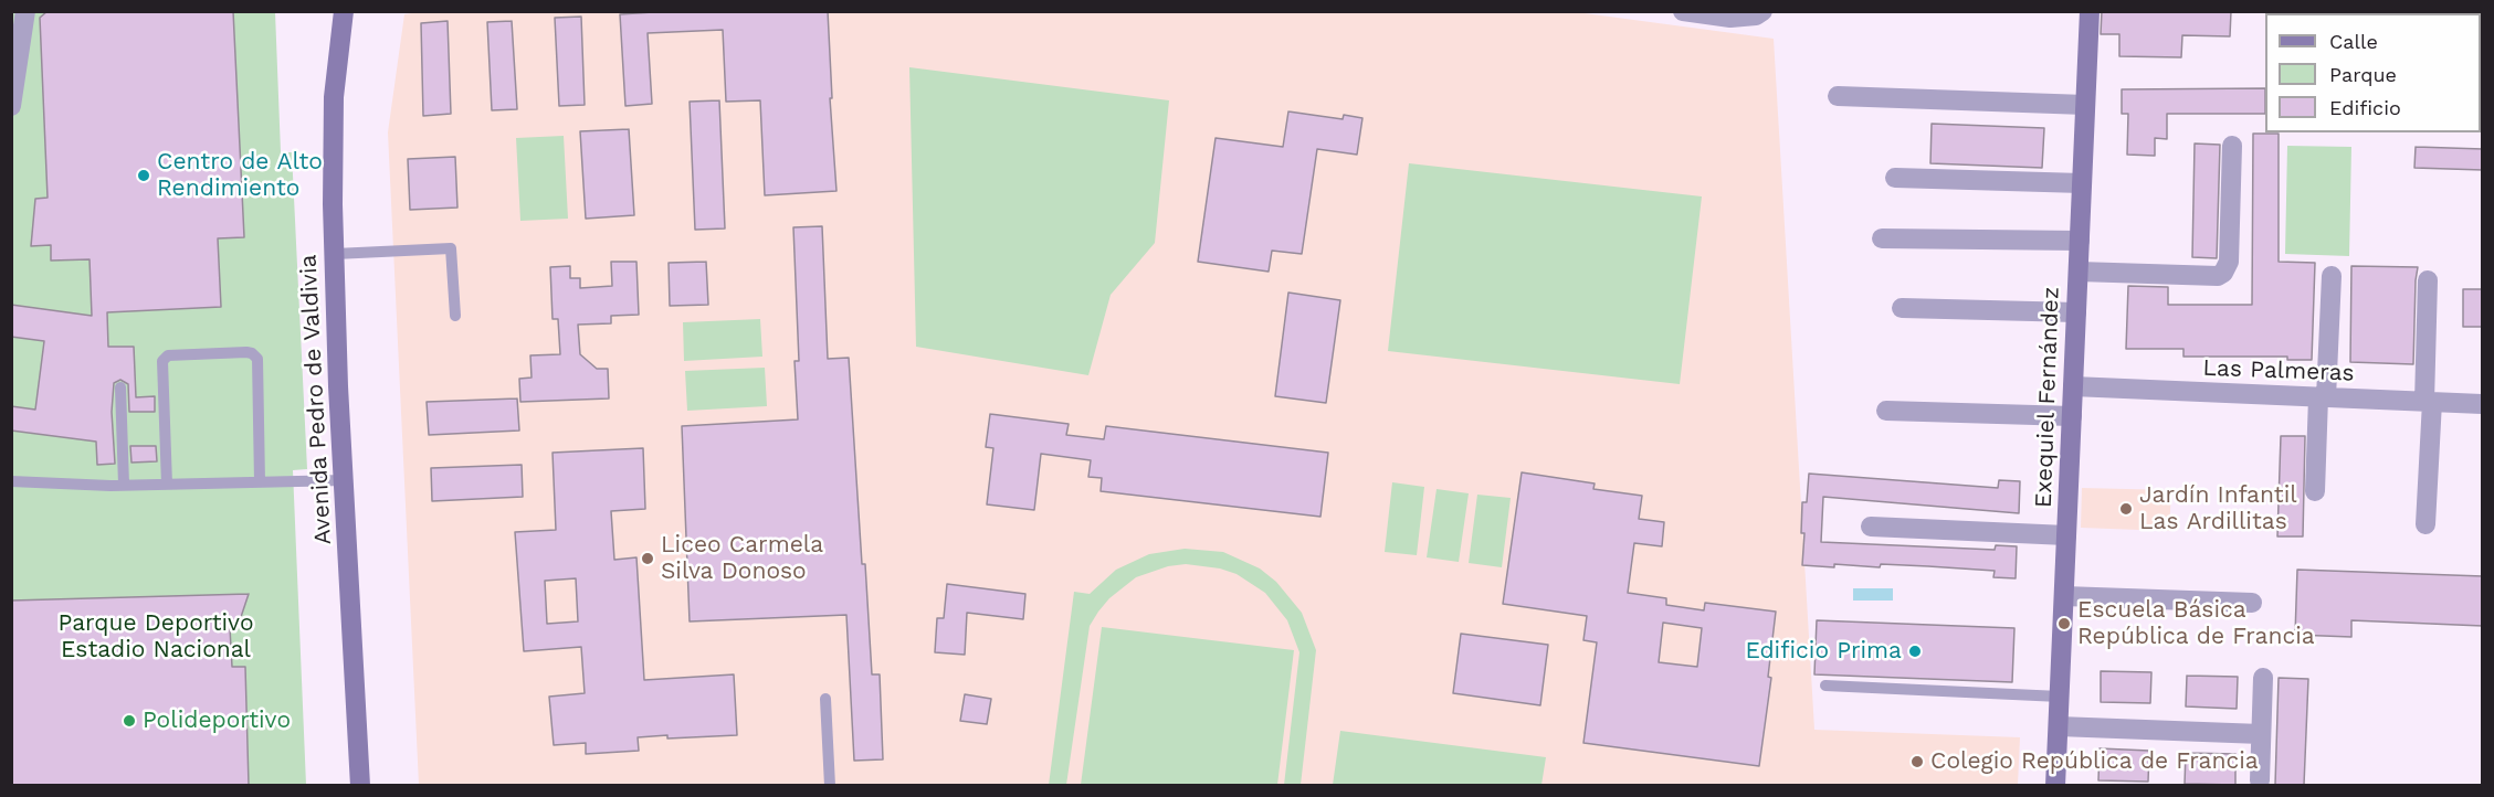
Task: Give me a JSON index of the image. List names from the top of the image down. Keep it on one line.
{"streets":{"street":["Las Palmeras","Exequiel Fernández","Avenida Pedro de Valdivia"]},"crossings":[["Las Palmeras","Exequiel Fernández"]],"parks":["Parque Deportivo Estadio Nacional"],"places":["Centro de Alto Rendimiento","Jardín Infantil Las Ardillitas","Liceo Carmela Silva Donoso","Escuela Básica República de Francia","Edificio Prima","Polideportivo","Colegio República de Francia"],"legend":["Calle","Parque","Edificio"]}
